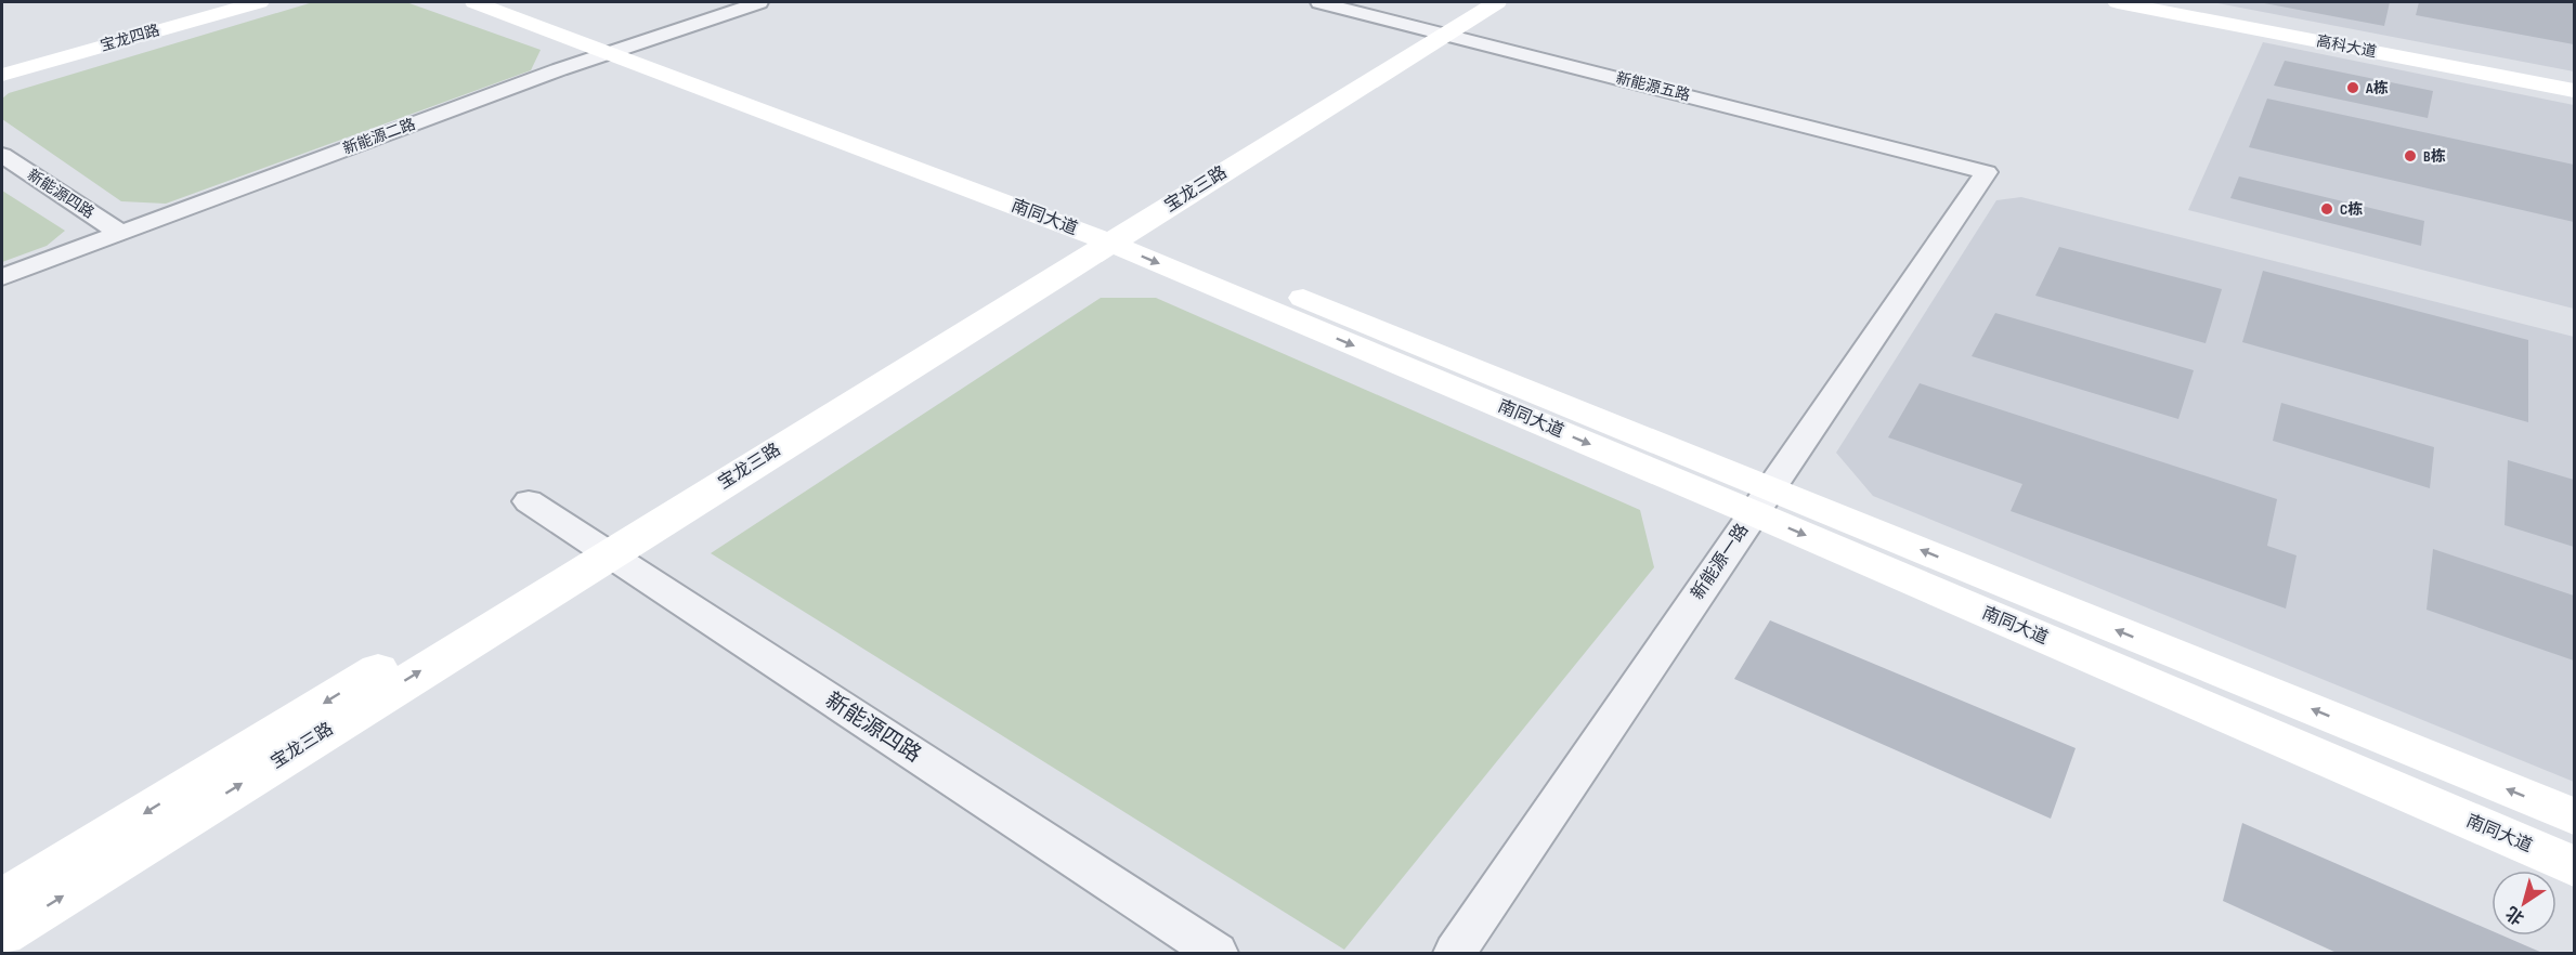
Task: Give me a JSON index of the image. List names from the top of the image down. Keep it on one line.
{"streets":{"main road":["宝龙四路","高科大道","宝龙三路","南同大道"],"street":["新能源五路","新能源二路","新能源四路","新能源一路"]},"crossings":[["新能源五路","宝龙三路"],["新能源五路","新能源一路"],["新能源二路","新能源四路"],["新能源二路","南同大道"],["宝龙三路","新能源四路"],["宝龙三路","南同大道"],["南同大道","新能源一路"]],"places":["A栋","B栋","C栋"],"north":"bottom left"}
